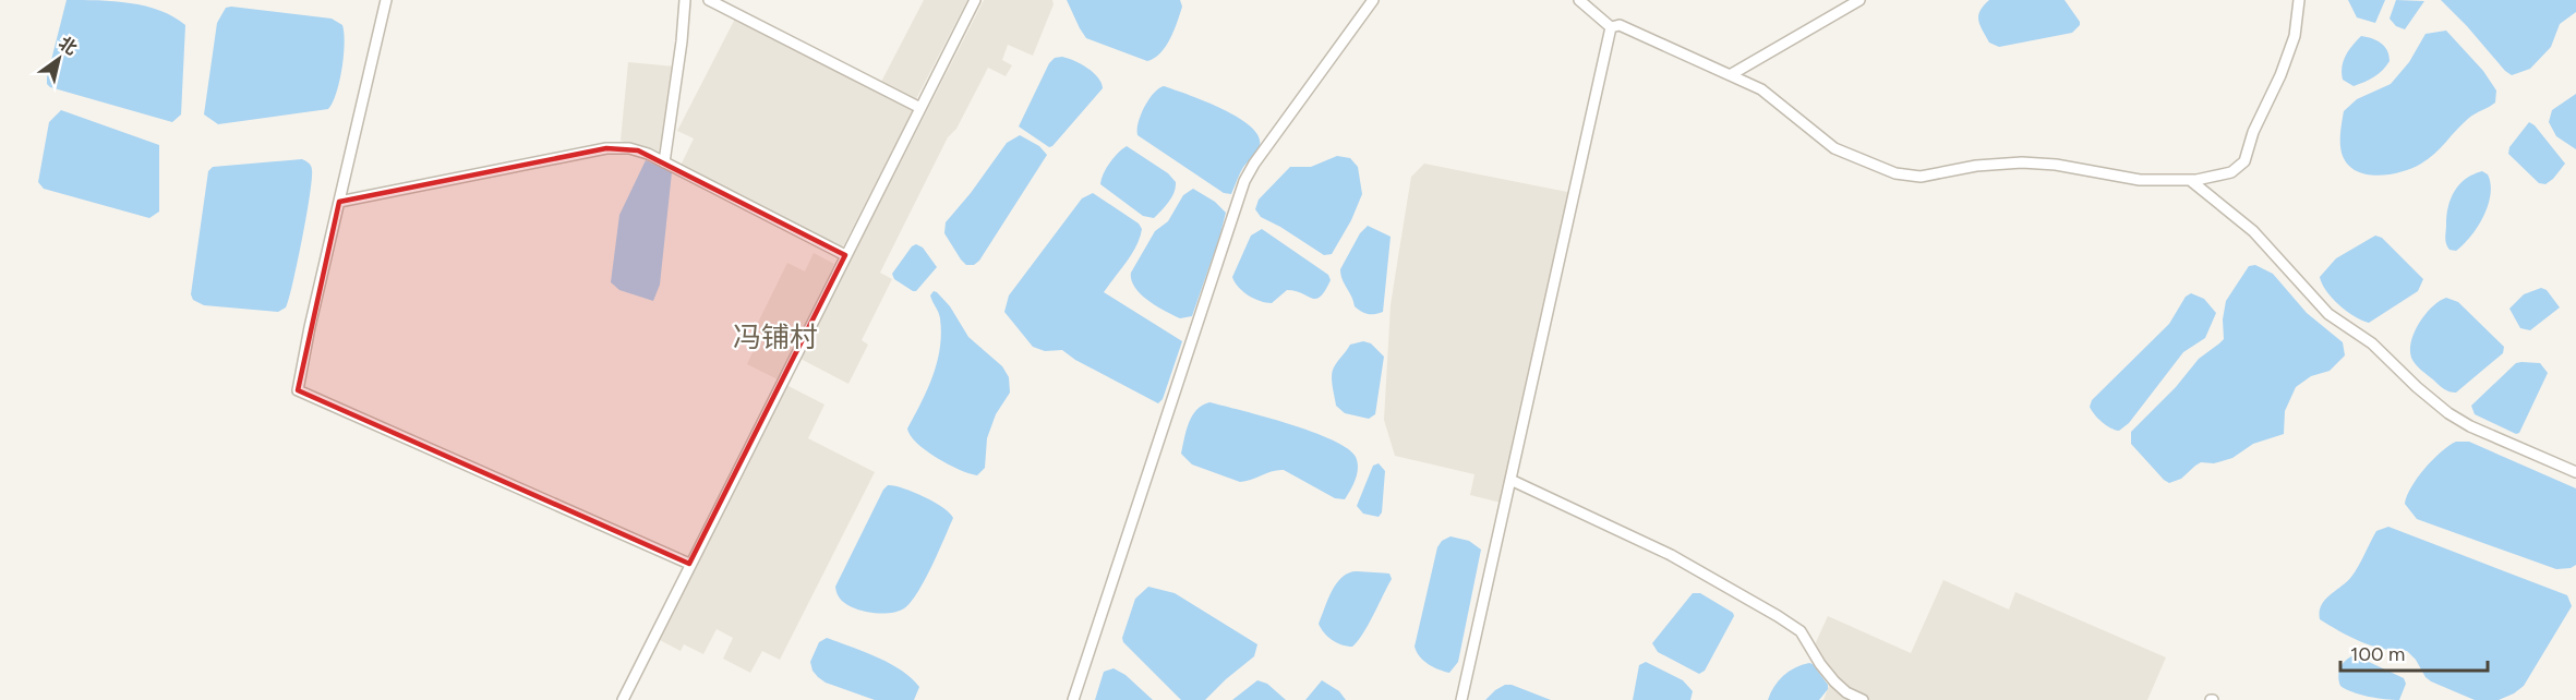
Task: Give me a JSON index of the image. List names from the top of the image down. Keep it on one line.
{"districts":["冯铺村"],"scale_bar":"100 m","north":"top right"}
